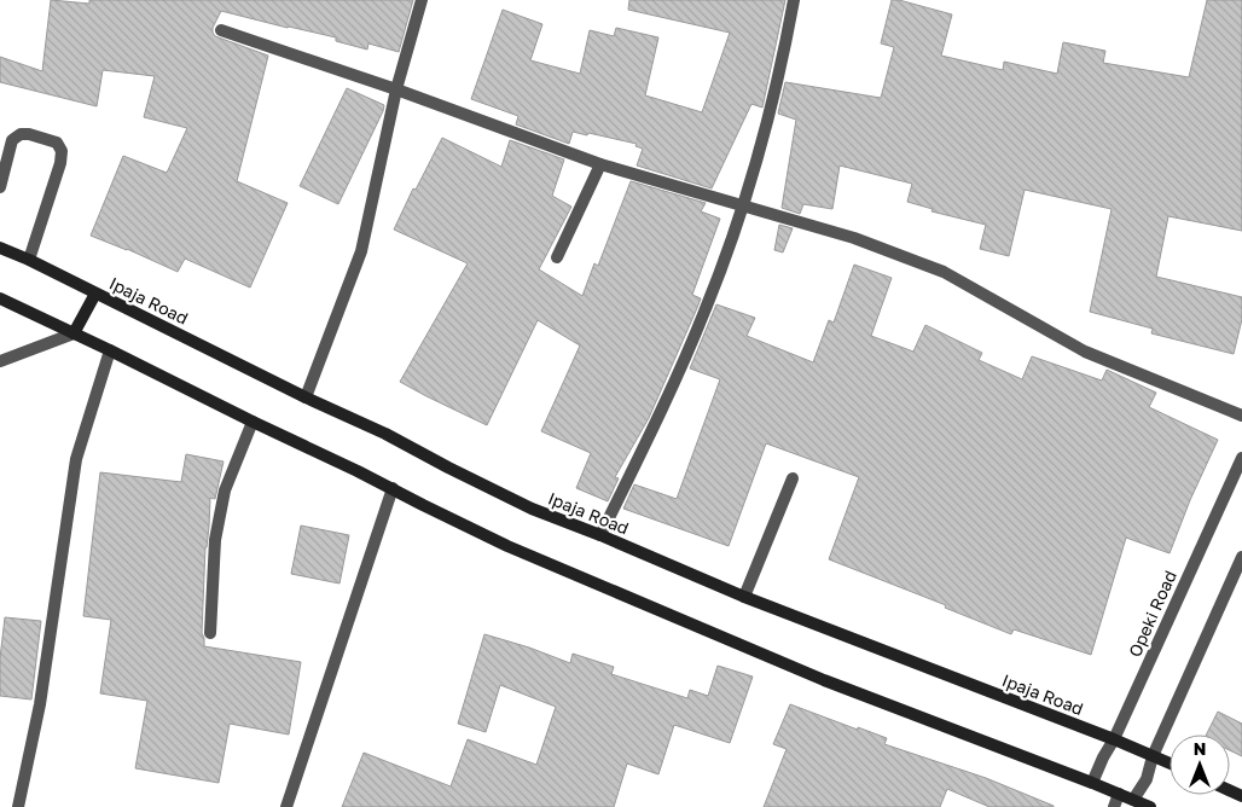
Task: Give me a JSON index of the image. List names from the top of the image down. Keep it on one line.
{"streets":{"main road":["Ipaja Road"],"street":["Opeki Road"]},"crossings":[["Ipaja Road","Opeki Road"]],"north":"top"}
